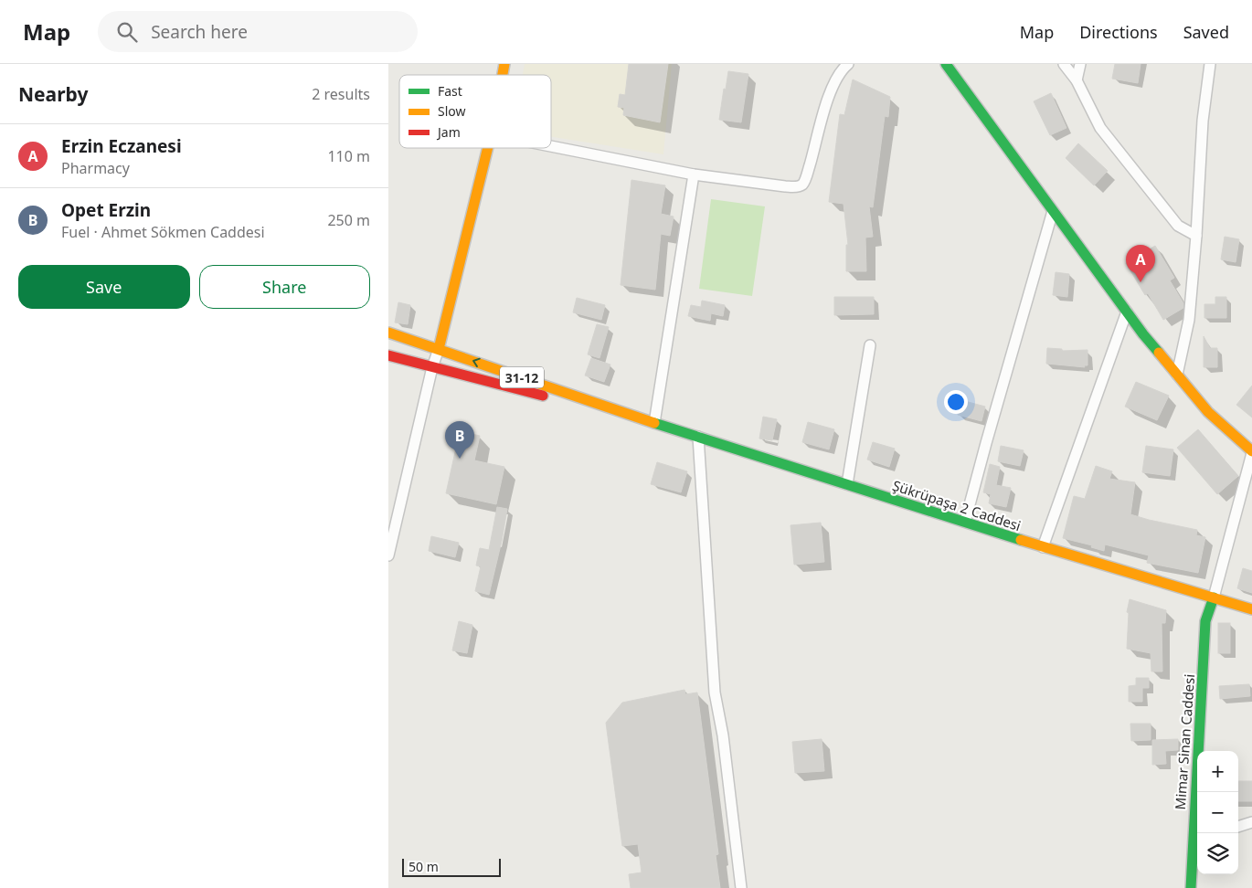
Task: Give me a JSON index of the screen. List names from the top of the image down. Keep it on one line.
{"streets":{"main road":["31-12","Şükrüpaşa 2 Caddesi","Mimar Sinan Caddesi"]},"crossings":[["31-12","Şükrüpaşa 2 Caddesi"],["Şükrüpaşa 2 Caddesi","Mimar Sinan Caddesi"]],"legend":["Fast","Slow","Jam"],"scale_bar":"50 m","page":{"header":"Map","search":"Search here","nav":["Map","Directions","Saved"],"heading":["Nearby","2 results"],"list":[{"mark":"A","name":"Erzin Eczanesi","note":"Pharmacy","value":"110 m"},{"mark":"B","name":"Opet Erzin","note":"Fuel · Ahmet Sökmen Caddesi","value":"250 m"}],"pins":["A","B"],"buttons":["Save","Share"],"map_buttons":["+","−"],"scale":"50 m"}}
